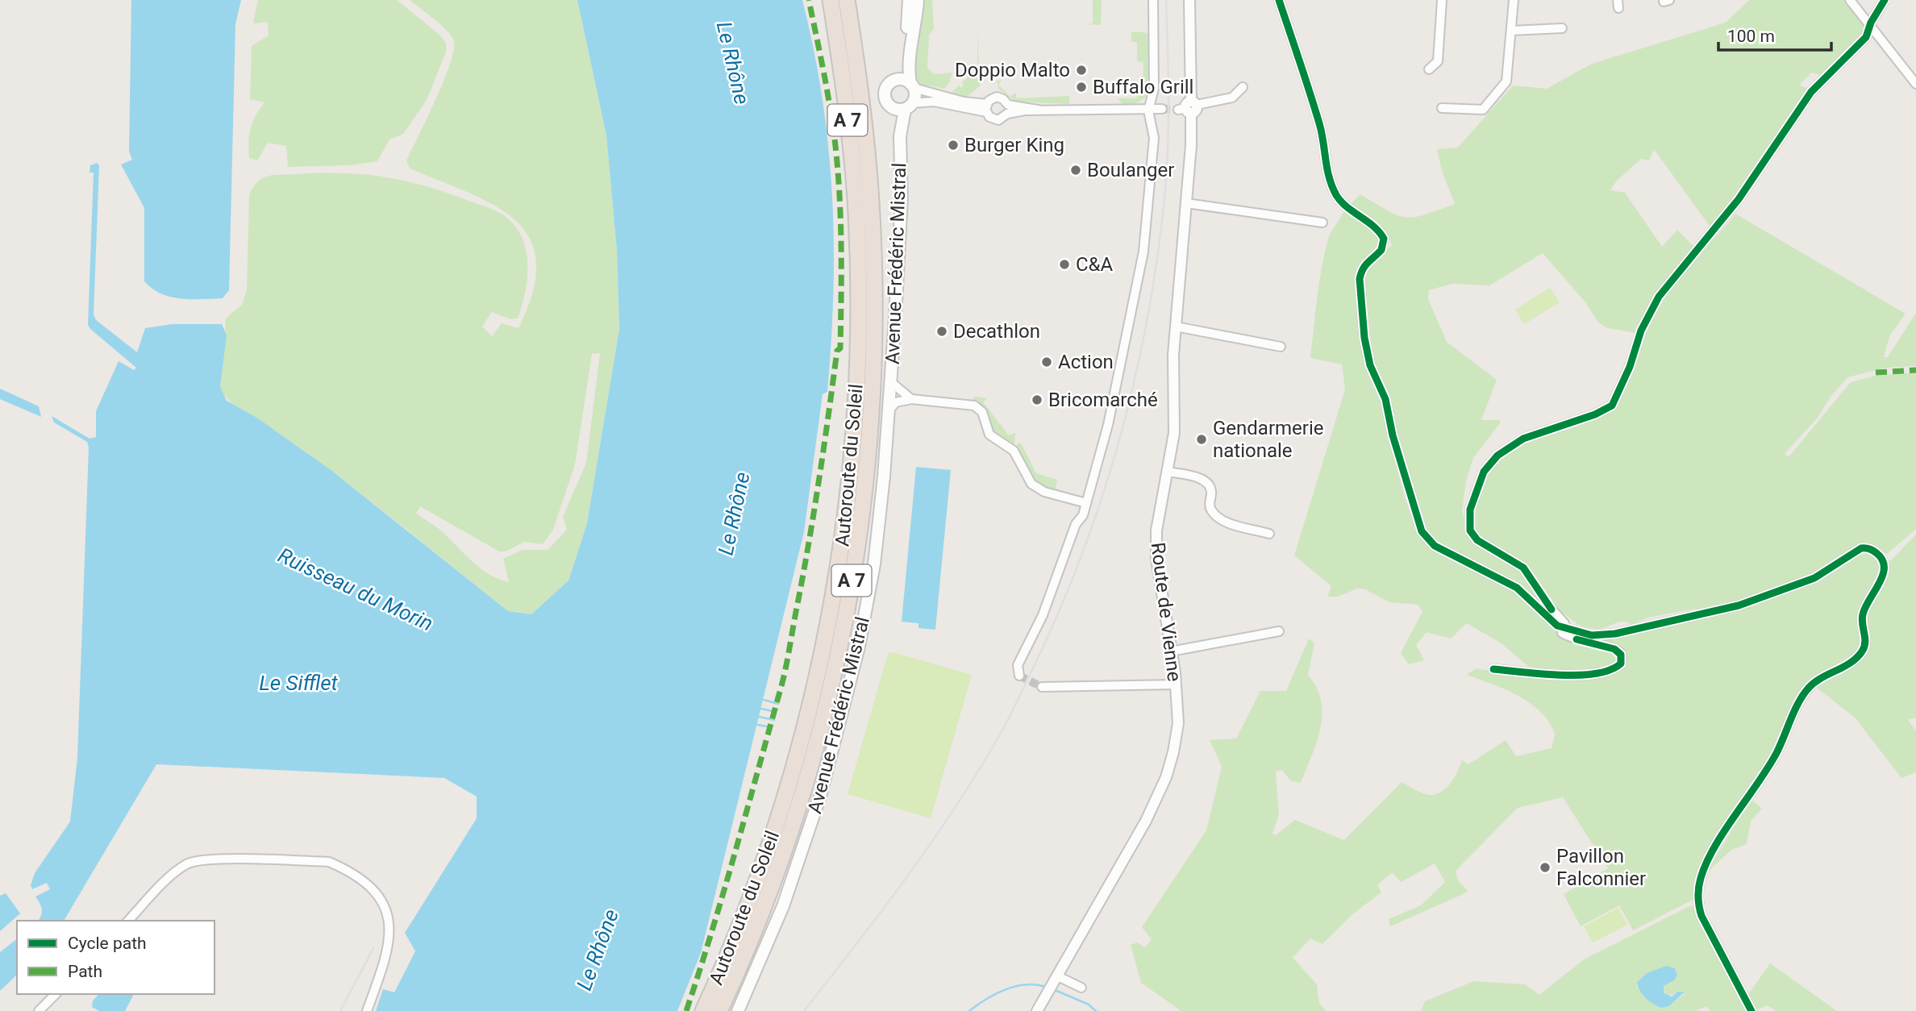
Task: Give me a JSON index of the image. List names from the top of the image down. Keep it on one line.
{"streets":{"highway":["A 7","Autoroute du Soleil"],"main road":["Avenue Frédéric Mistral"],"street":["Route de Vienne"]},"water":["Le Rhône","Ruisseau du Morin","Le Sifflet"],"places":["Doppio Malto","Buffalo Grill","Burger King","Boulanger","C&A","Decathlon","Action","Bricomarché","Gendarmerie nationale","Pavillon Falconnier"],"legend":["Cycle path","Path"],"scale_bar":"100 m"}
